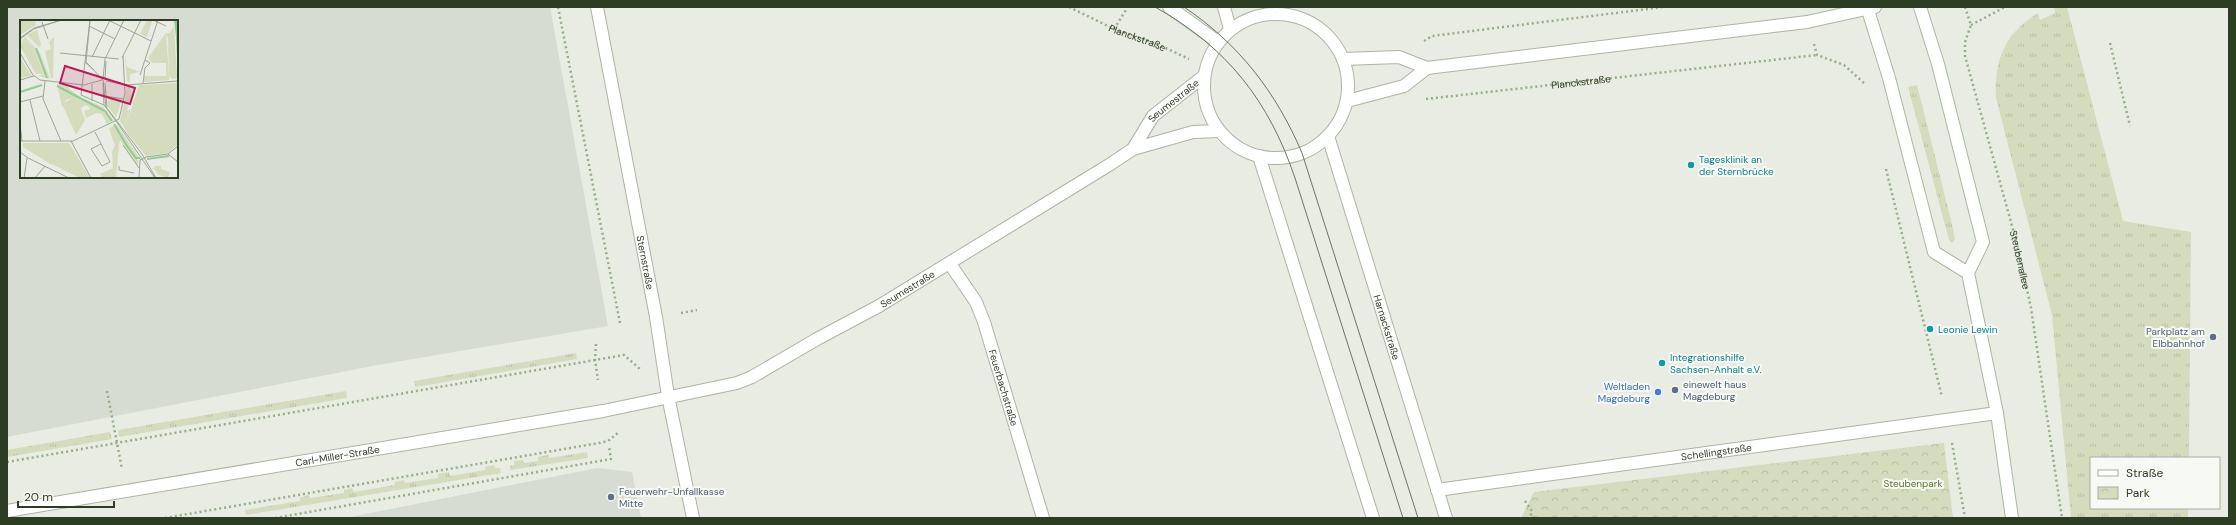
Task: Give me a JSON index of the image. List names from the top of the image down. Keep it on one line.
{"streets":{"street":["Seumestraße","Sternstraße","Harnackstraße","Feuerbachstraße","Schellingstraße","Carl-Miller-Straße"],"path":["Planckstraße","Steubenallee"]},"crossings":[["Planckstraße","Seumestraße"],["Seumestraße","Sternstraße"],["Seumestraße","Feuerbachstraße"],["Seumestraße","Carl-Miller-Straße"],["Sternstraße","Carl-Miller-Straße"],["Harnackstraße","Schellingstraße"]],"parks":["Steubenpark"],"places":["Tagesklinik an der Sternbrücke","Leonie Lewin","Parkplatz am Elbbahnhof","Integrationshilfe Sachsen-Anhalt e.V.","einewelt haus Magdeburg","Weltladen Magdeburg","Feuerwehr-Unfallkasse Mitte"],"legend":["Straße","Park"],"scale_bar":"20 m"}
